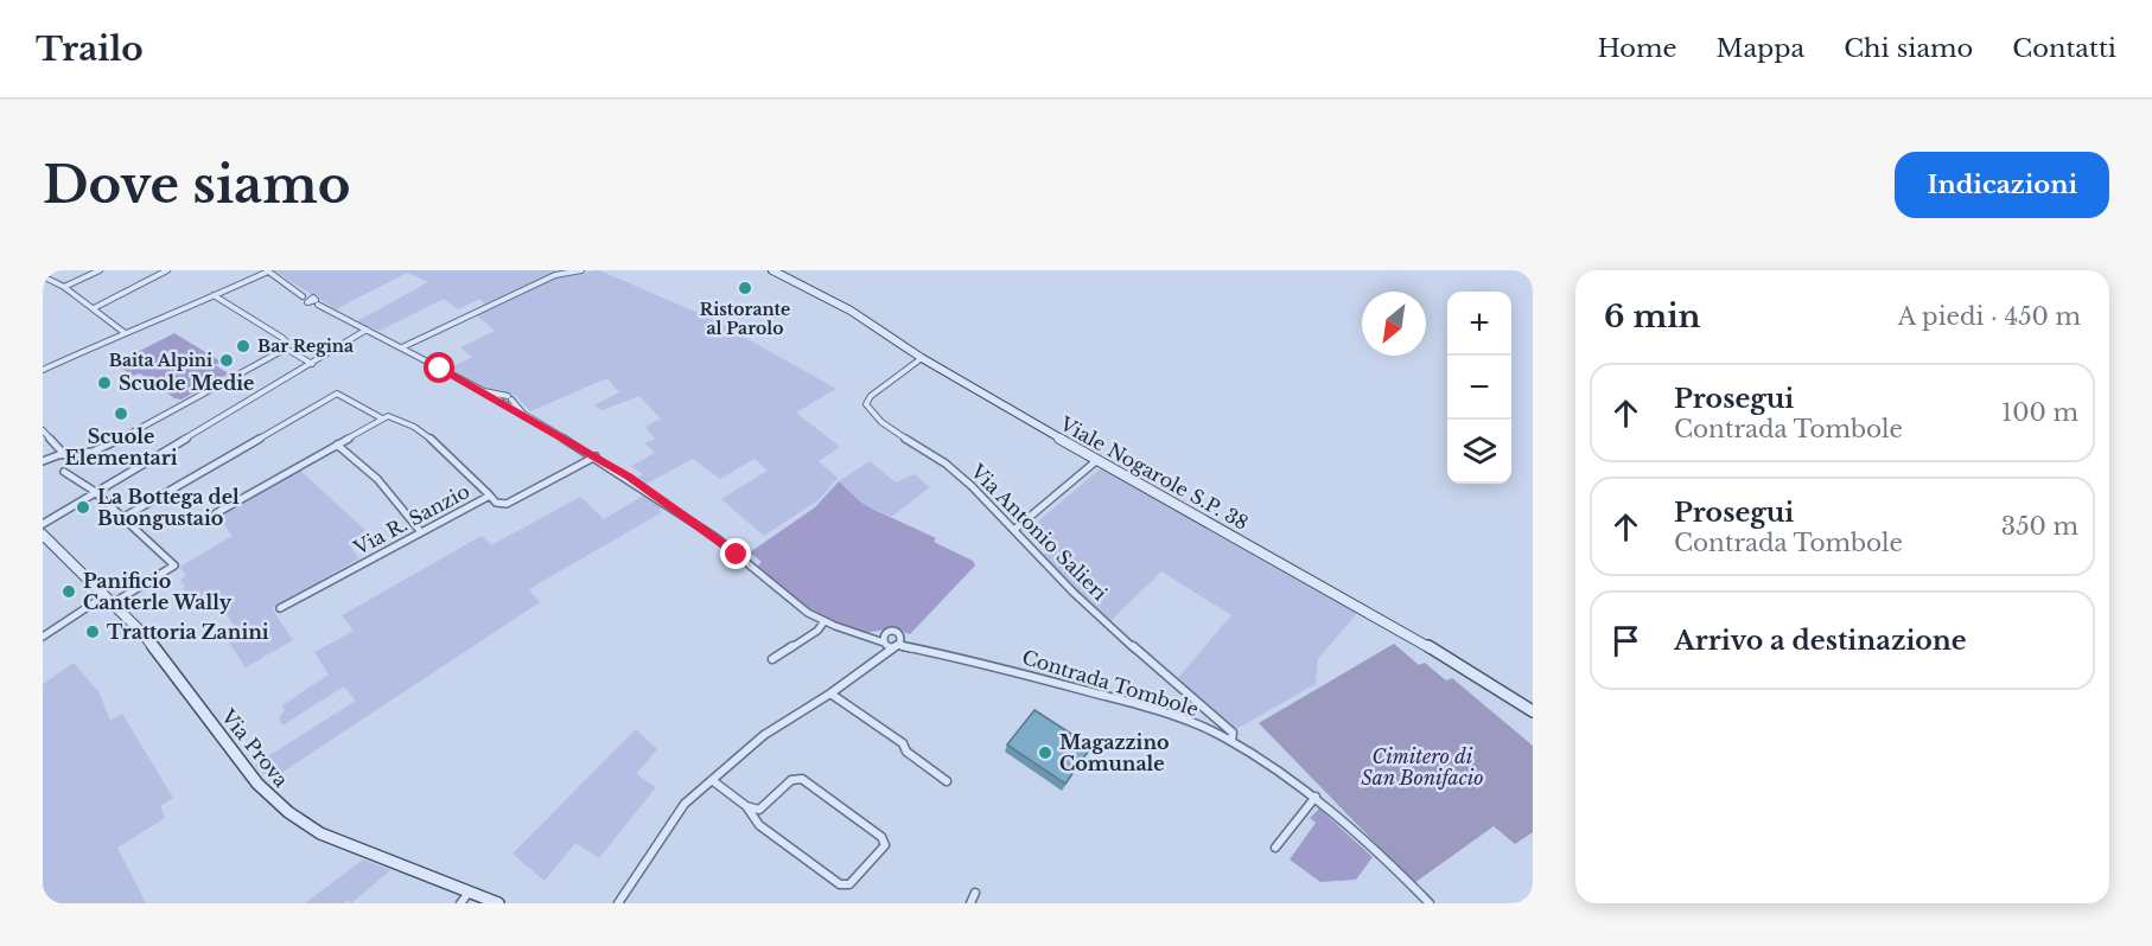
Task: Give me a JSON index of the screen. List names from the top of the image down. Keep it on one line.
{"streets":{"street":["Viale Nogarole S.P. 38","Via R. Sanzio","Via Antonio Salieri","Contrada Tombole","Via Prova"]},"crossings":[["Viale Nogarole S.P. 38","Via Antonio Salieri"],["Via Antonio Salieri","Contrada Tombole"]],"parks":["Cimitero di San Bonifacio"],"places":["Ristorante al Parolo","Bar Regina","Baita Alpini","Scuole Medie","Scuole Elementari","La Bottega del Buongustaio","Panificio Canterle Wally","Trattoria Zanini","Magazzino Comunale"],"north":"bottom left","page":{"header":"Trailo","nav":["Home","Mappa","Chi siamo","Contatti"],"buttons":"Indicazioni","title":"Dove siamo","heading":["6 min","A piedi · 450 m"],"map_buttons":["+","−"],"list":[["Prosegui","Contrada Tombole","100 m"],["Prosegui","Contrada Tombole","350 m"],"Arrivo a destinazione"]}}
